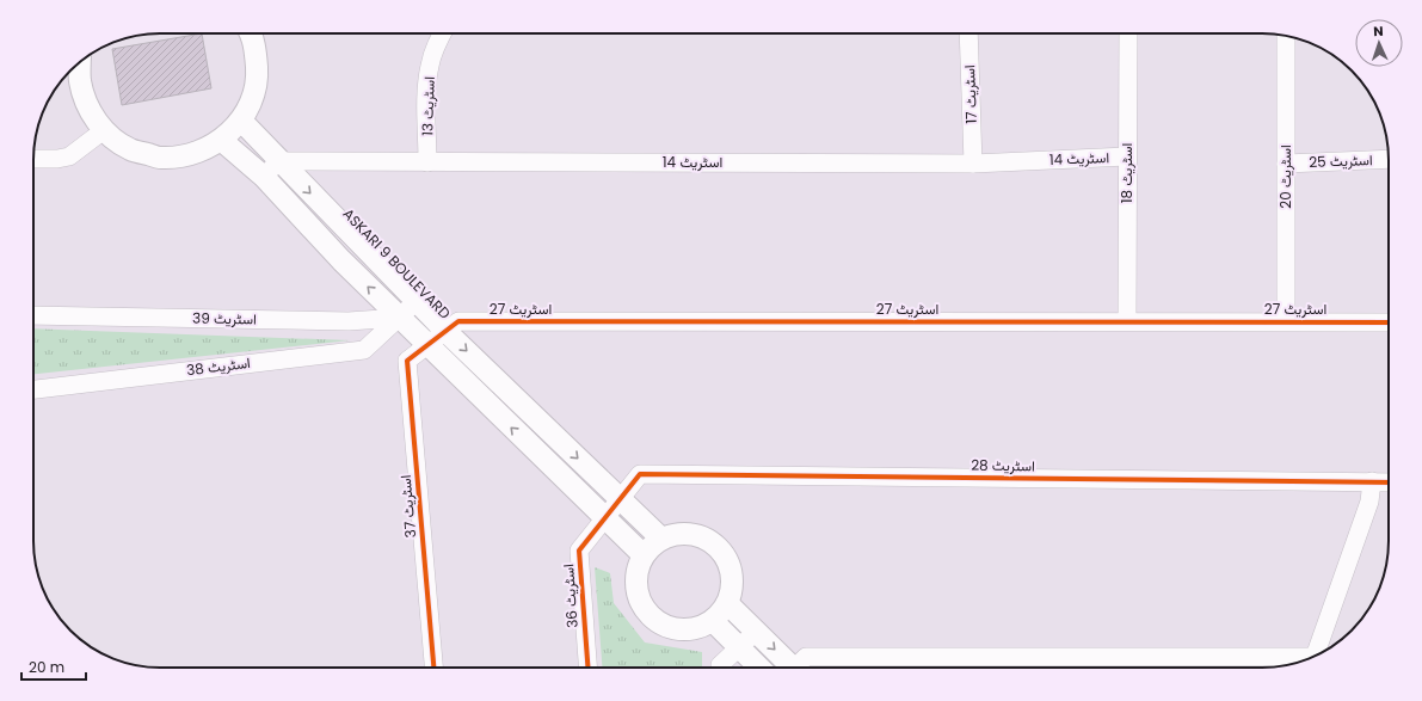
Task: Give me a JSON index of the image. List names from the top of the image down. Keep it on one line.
{"streets":{"street":["اسٹریٹ 17","اسٹریٹ 13","اسٹریٹ 14","اسٹریٹ 25","اسٹریٹ 18","اسٹریٹ 20","ASKARI 9 BOULEVARD","اسٹریٹ 27","اسٹریٹ 39","اسٹریٹ 38","اسٹریٹ 28","اسٹریٹ 37","اسٹریٹ 36"]},"crossings":[["اسٹریٹ 17","اسٹریٹ 14"],["اسٹریٹ 13","اسٹریٹ 14"],["اسٹریٹ 14","اسٹریٹ 18"],["اسٹریٹ 14","ASKARI 9 BOULEVARD"],["اسٹریٹ 25","اسٹریٹ 20"],["اسٹریٹ 18","اسٹریٹ 27"],["اسٹریٹ 20","اسٹریٹ 27"],["ASKARI 9 BOULEVARD","اسٹریٹ 27"],["ASKARI 9 BOULEVARD","اسٹریٹ 28"],["ASKARI 9 BOULEVARD","اسٹریٹ 36"],["اسٹریٹ 27","اسٹریٹ 37"],["اسٹریٹ 39","اسٹریٹ 38"],["اسٹریٹ 28","اسٹریٹ 36"]],"scale_bar":"20 m","north":"top"}
